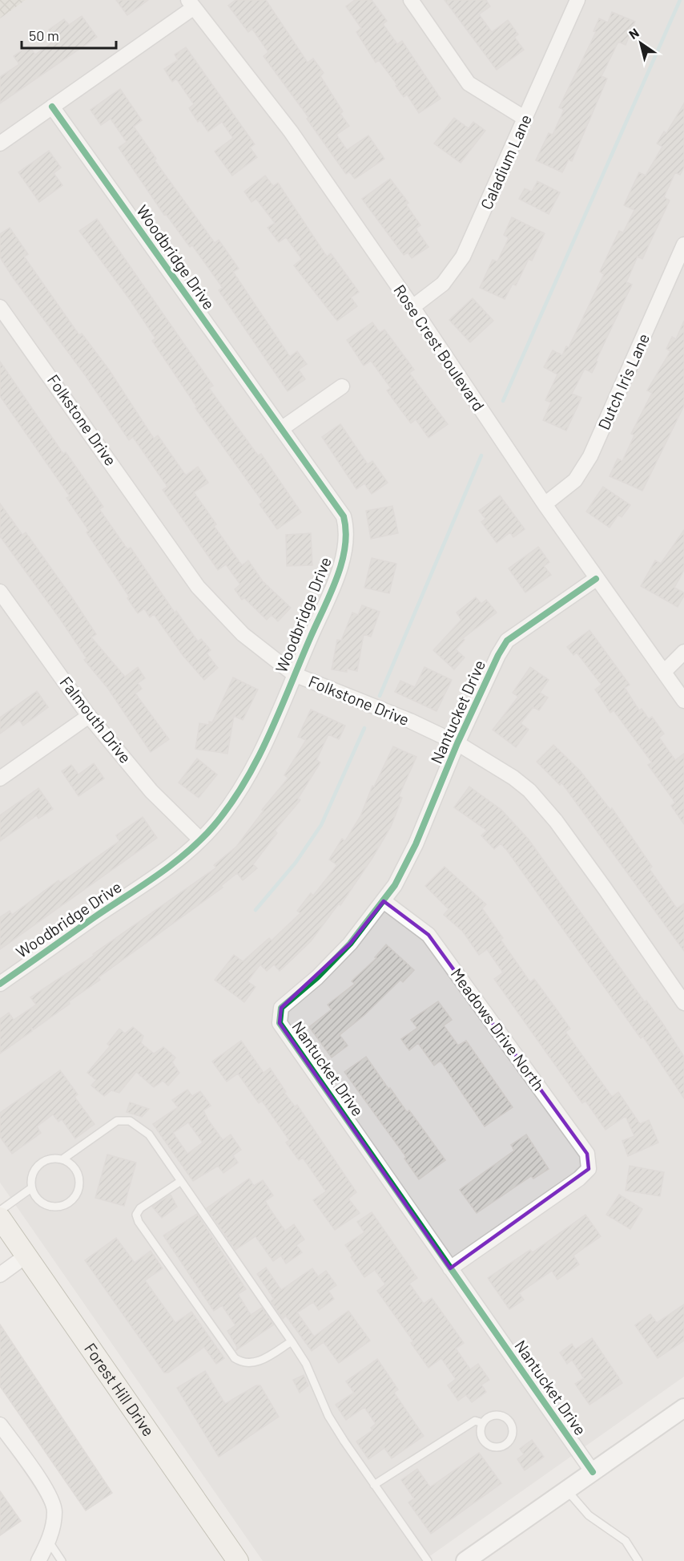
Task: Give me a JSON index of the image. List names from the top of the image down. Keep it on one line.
{"streets":{"main road":["Forest Hill Drive"],"street":["Caladium Lane","Woodbridge Drive","Rose Crest Boulevard","Dutch Iris Lane","Folkstone Drive","Nantucket Drive","Falmouth Drive","Meadows Drive North"]},"crossings":[["Caladium Lane","Rose Crest Boulevard"],["Woodbridge Drive","Folkstone Drive"],["Woodbridge Drive","Falmouth Drive"],["Rose Crest Boulevard","Dutch Iris Lane"],["Rose Crest Boulevard","Nantucket Drive"],["Folkstone Drive","Nantucket Drive"],["Nantucket Drive","Meadows Drive North"]],"scale_bar":"50 m","north":"top left"}
